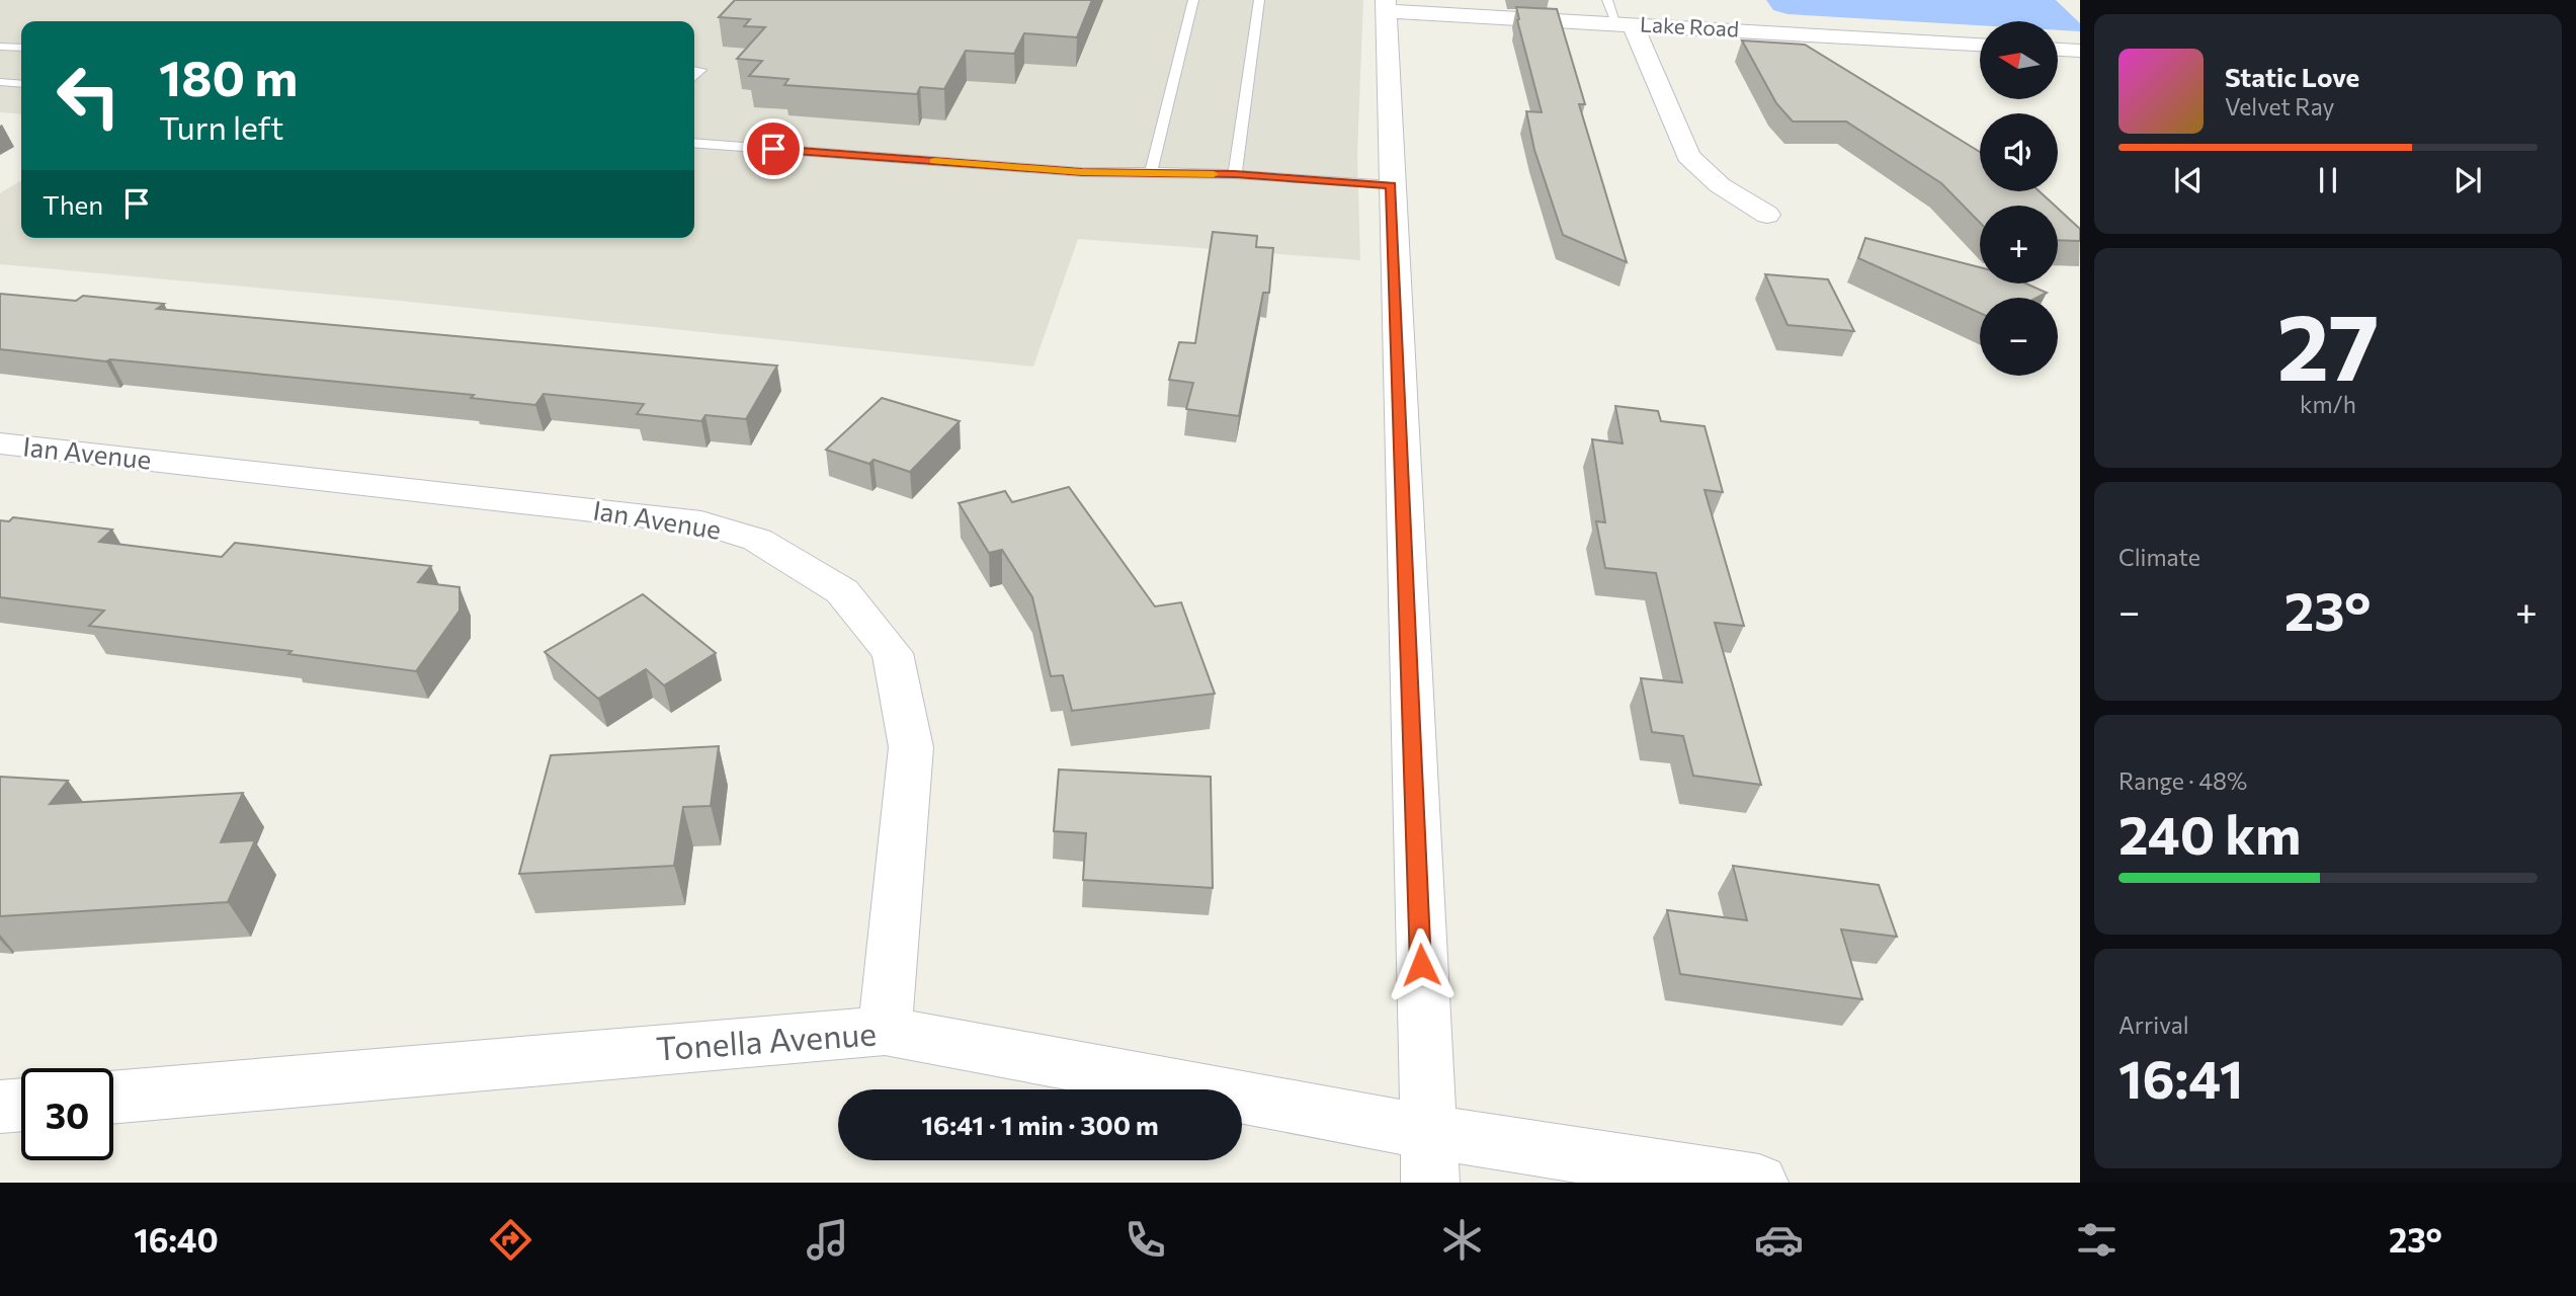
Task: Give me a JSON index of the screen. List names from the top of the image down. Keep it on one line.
{"streets":{"street":["Lake Road","Ian Avenue","Tonella Avenue"]},"crossings":[["Ian Avenue","Tonella Avenue"]],"north":"left","page":{"map_buttons":["+","−"],"turn":["180 m","Turn left"],"song":["Static Love","Velvet Ray"],"then":"Then","tile":[["27","km/h"],"Climate",["Range · 48%","240 km"],["Arrival","16:41"]],"heat":["−","23°","+"],"limit":"30","trip":"16:41 · 1 min · 300 m","tabs":["16:40","23°"]}}
